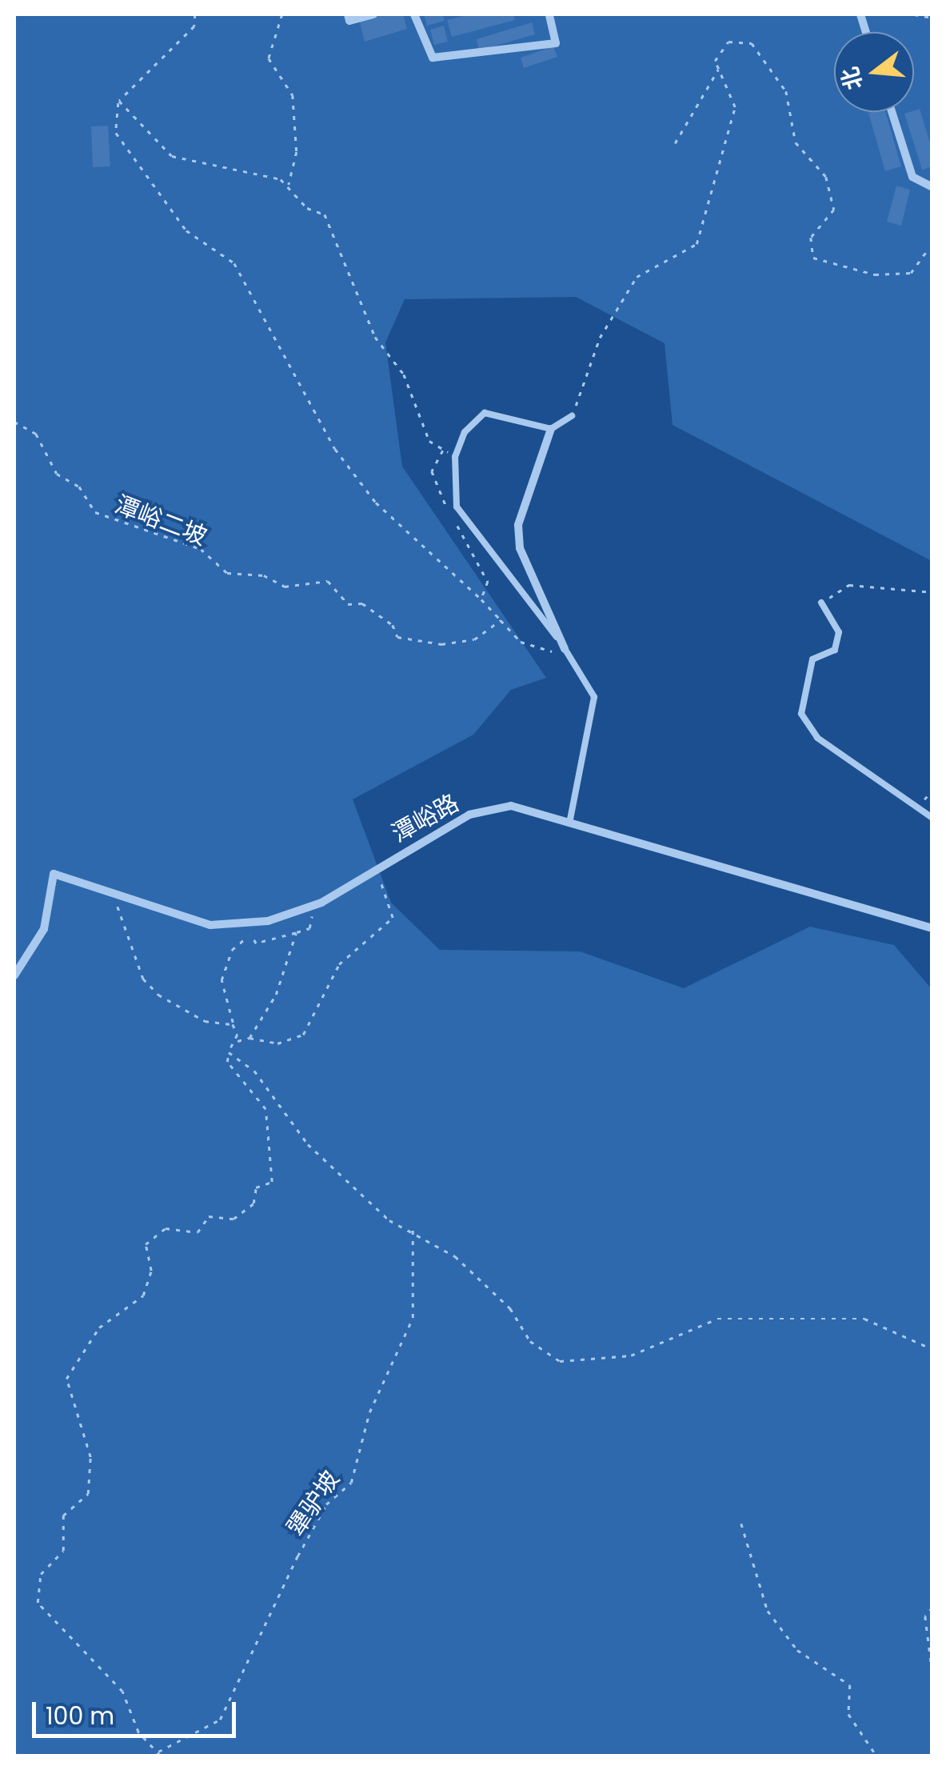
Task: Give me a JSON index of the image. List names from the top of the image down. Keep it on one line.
{"streets":{"street":["潭峪路"],"path":["潭峪二坡","犟驴坡"]},"scale_bar":"100 m","north":"left"}
